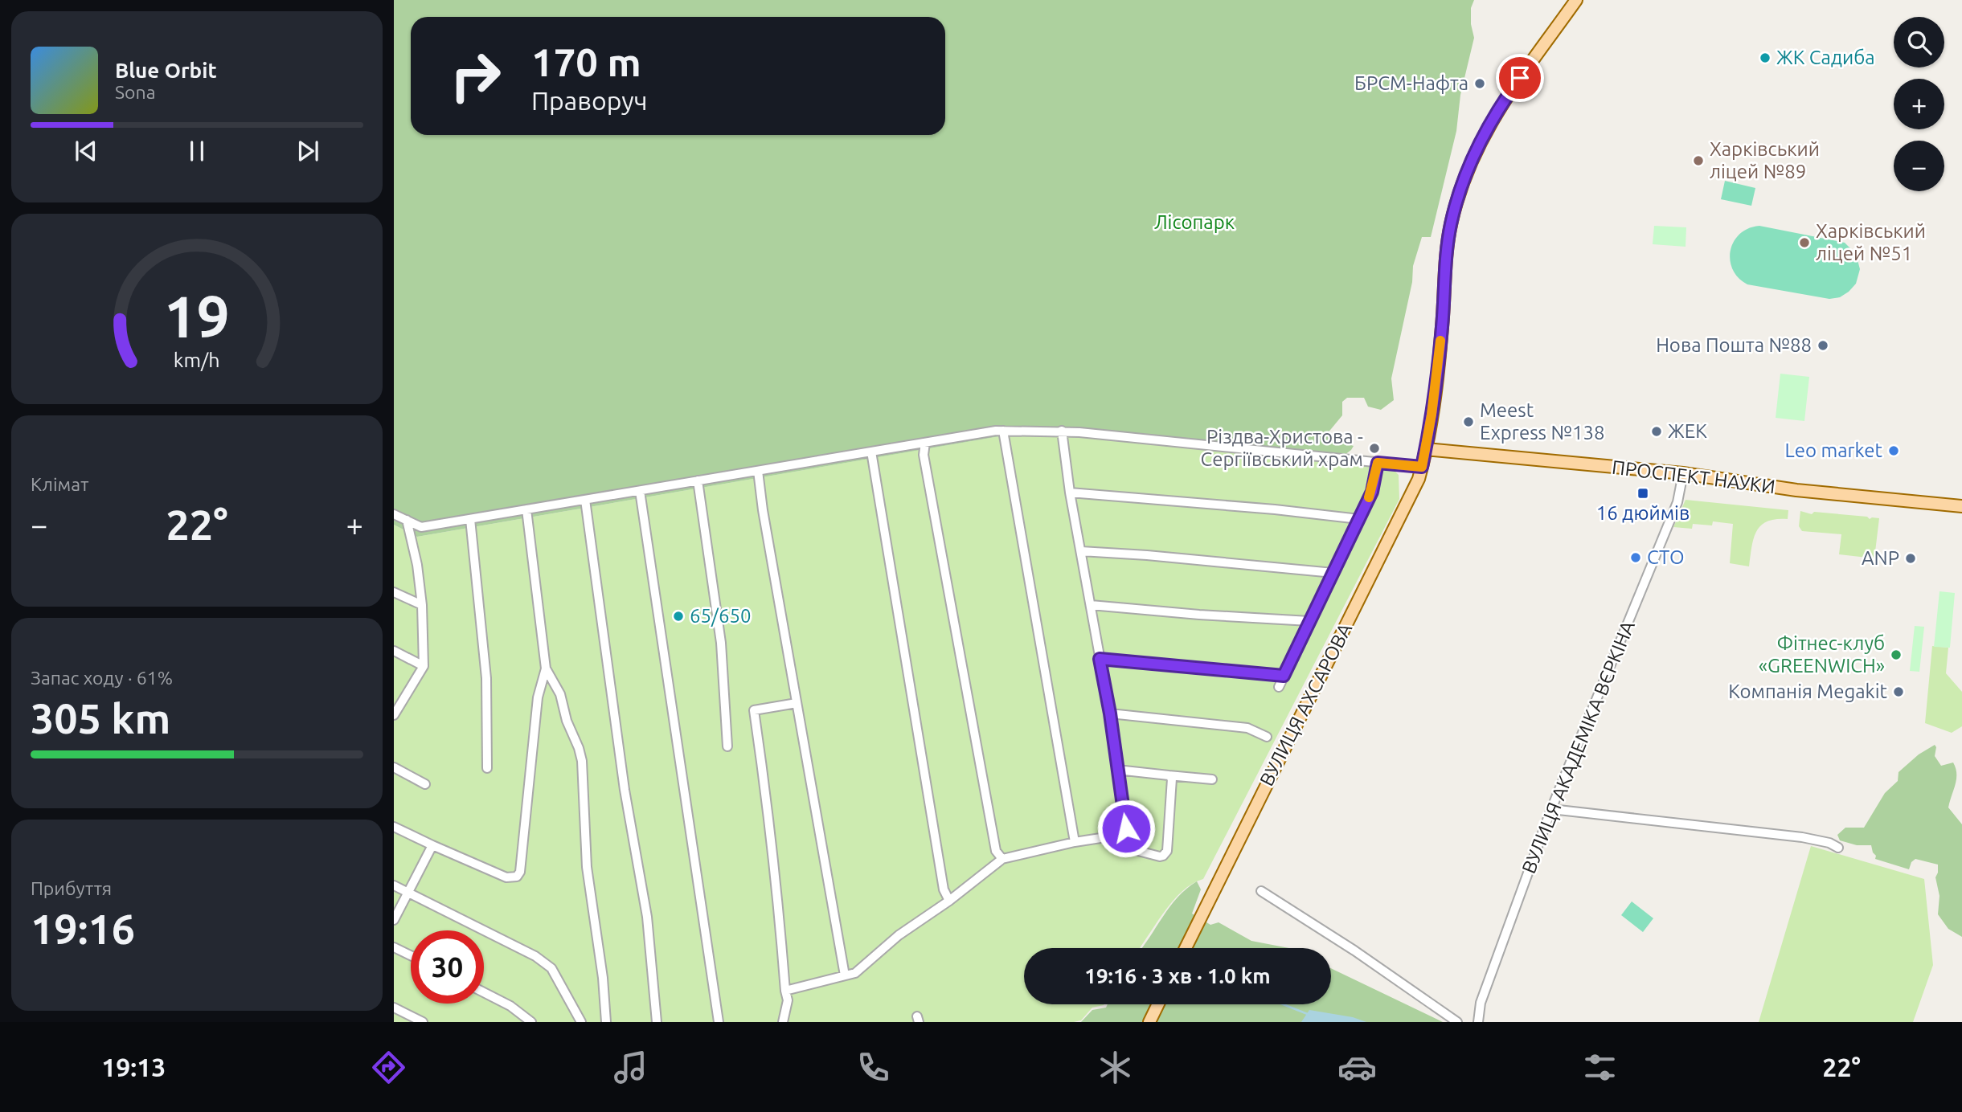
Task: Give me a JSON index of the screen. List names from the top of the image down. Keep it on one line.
{"streets":{"main road":["ПРОСПЕКТ НАУКИ","ВУЛИЦЯ АХСАРОВА"],"street":["ВУЛИЦЯ АКАДЕМІКА ВЄРКІНА"]},"crossings":[["ПРОСПЕКТ НАУКИ","ВУЛИЦЯ АХСАРОВА"],["ПРОСПЕКТ НАУКИ","ВУЛИЦЯ АКАДЕМІКА ВЄРКІНА"]],"parks":["Лісопарк"],"places":{"other":["ЖК Садиба","БРСМ-Нафта","Харківський ліцей №89","Харківський ліцей №51","Нова Пошта №88","Meest Express №138","ЖЕК","Різдва-Христова - Сергіївський храм","Leo market","СТО","ANP","65/650","Фітнес-клуб «GREENWICH»","Компанія Megakit"],"transit":["16 дюймів"]},"page":{"map_buttons":["+","−"],"turn":["170 m","Праворуч"],"song":["Blue Orbit","Sona"],"tile":["Клімат",["Запас ходу · 61%","305 km"],["Прибуття","19:16"]],"heat":["−","22°","+"],"limit":"30","trip":"19:16 · 3 хв · 1.0 km","tabs":["19:13","22°"],"gauge":["19","km/h"]}}
